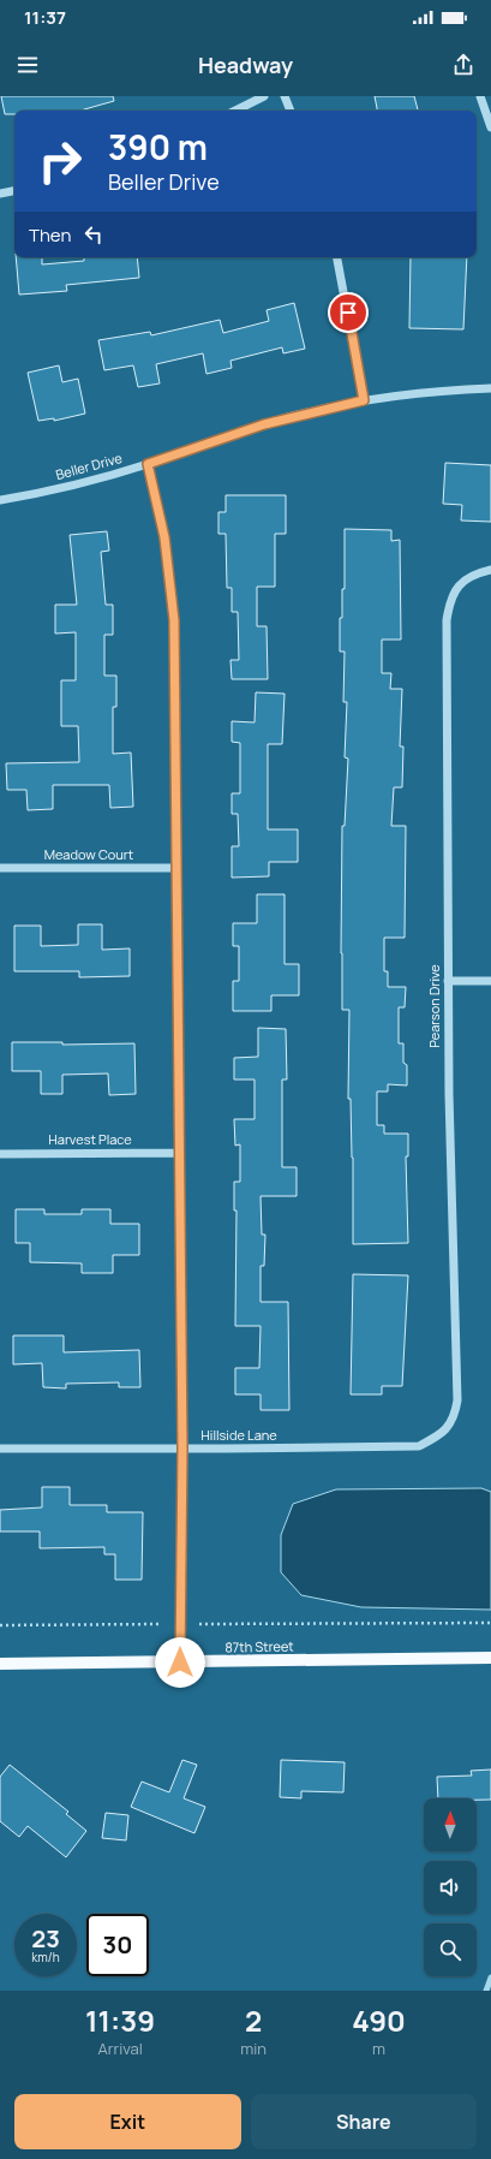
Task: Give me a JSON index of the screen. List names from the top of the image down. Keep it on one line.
{"streets":{"main road":["87th Street"],"street":["Beller Drive","Meadow Court","Pearson Drive","Harvest Place","Hillside Lane"]},"crossings":[["Pearson Drive","Hillside Lane"]],"north":"top","page":{"status":"11:37","header":"Headway","turn":["390 m","Beller Drive"],"then":"Then","speed":"23 km/h","limit":"30","eta":["11:39","Arrival","2","min","490","m"],"buttons":["Exit","Share"]}}
